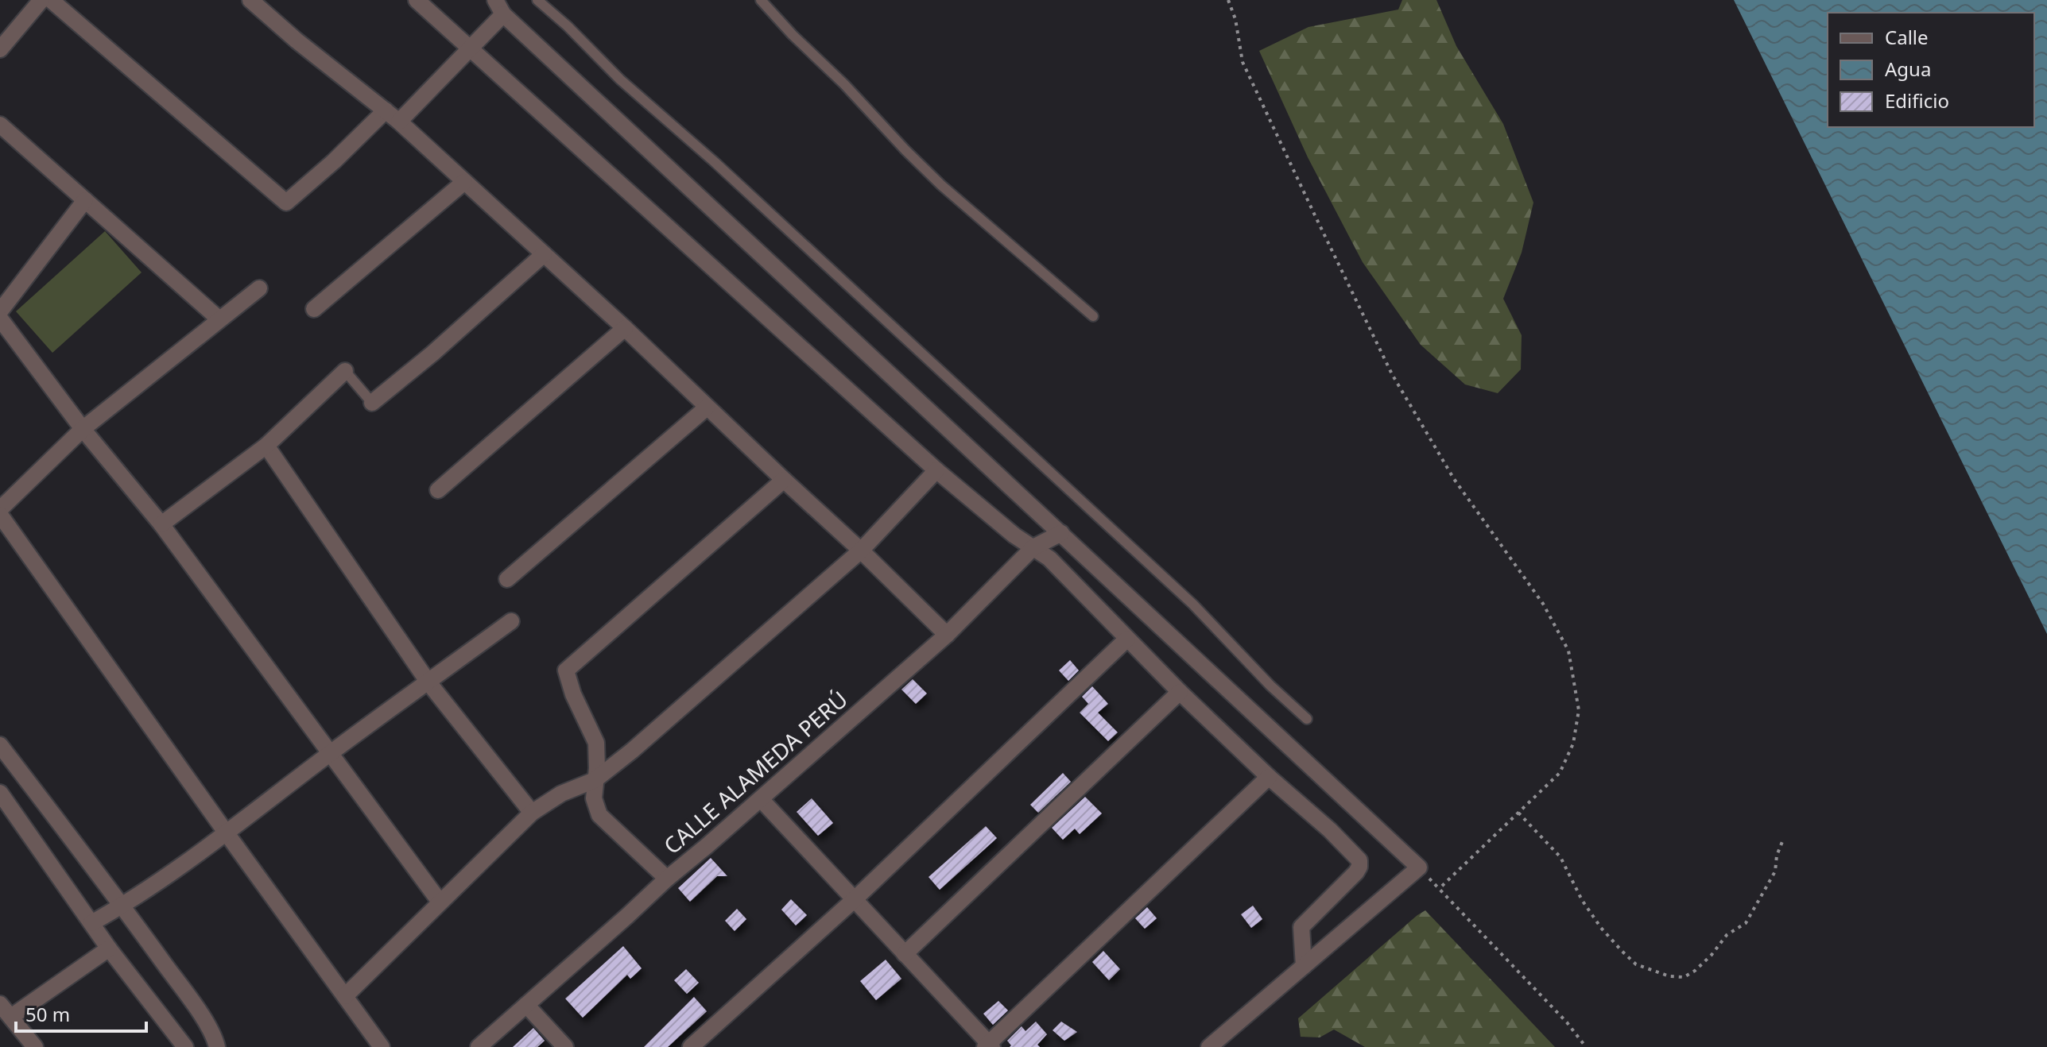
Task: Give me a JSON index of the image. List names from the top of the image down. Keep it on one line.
{"streets":{"street":["CALLE ALAMEDA PERÚ"]},"legend":["Calle","Agua","Edificio"],"scale_bar":"50 m"}
